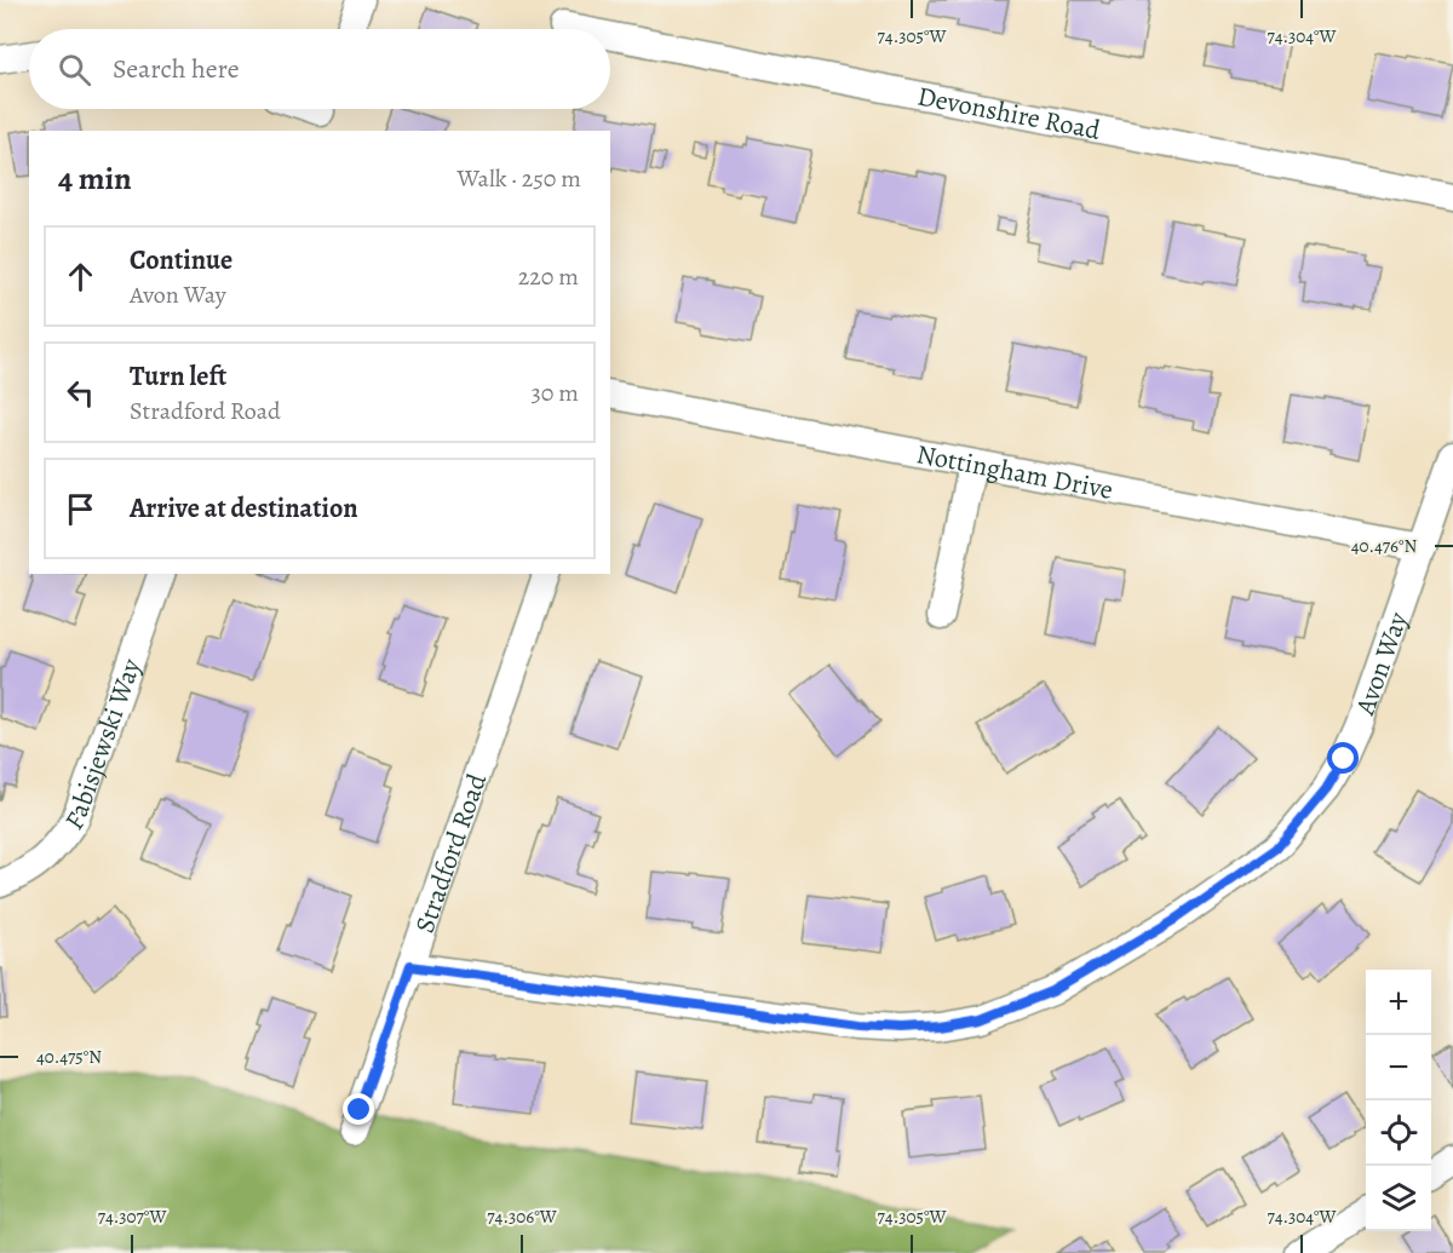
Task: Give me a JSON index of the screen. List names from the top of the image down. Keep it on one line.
{"streets":{"street":["Devonshire Road","Nottingham Drive","Avon Way","Fabisjewski Way","Stradford Road"]},"crossings":[["Nottingham Drive","Avon Way"],["Avon Way","Stradford Road"]],"page":{"search":"Search here","heading":["4 min","Walk · 250 m"],"list":[["Continue","Avon Way","220 m"],["Turn left","Stradford Road","30 m"],"Arrive at destination"],"map_buttons":["+","−"]},"coordinates":["74.305°W","74.304°W","40.476°N","40.475°N","74.307°W","74.306°W"]}
